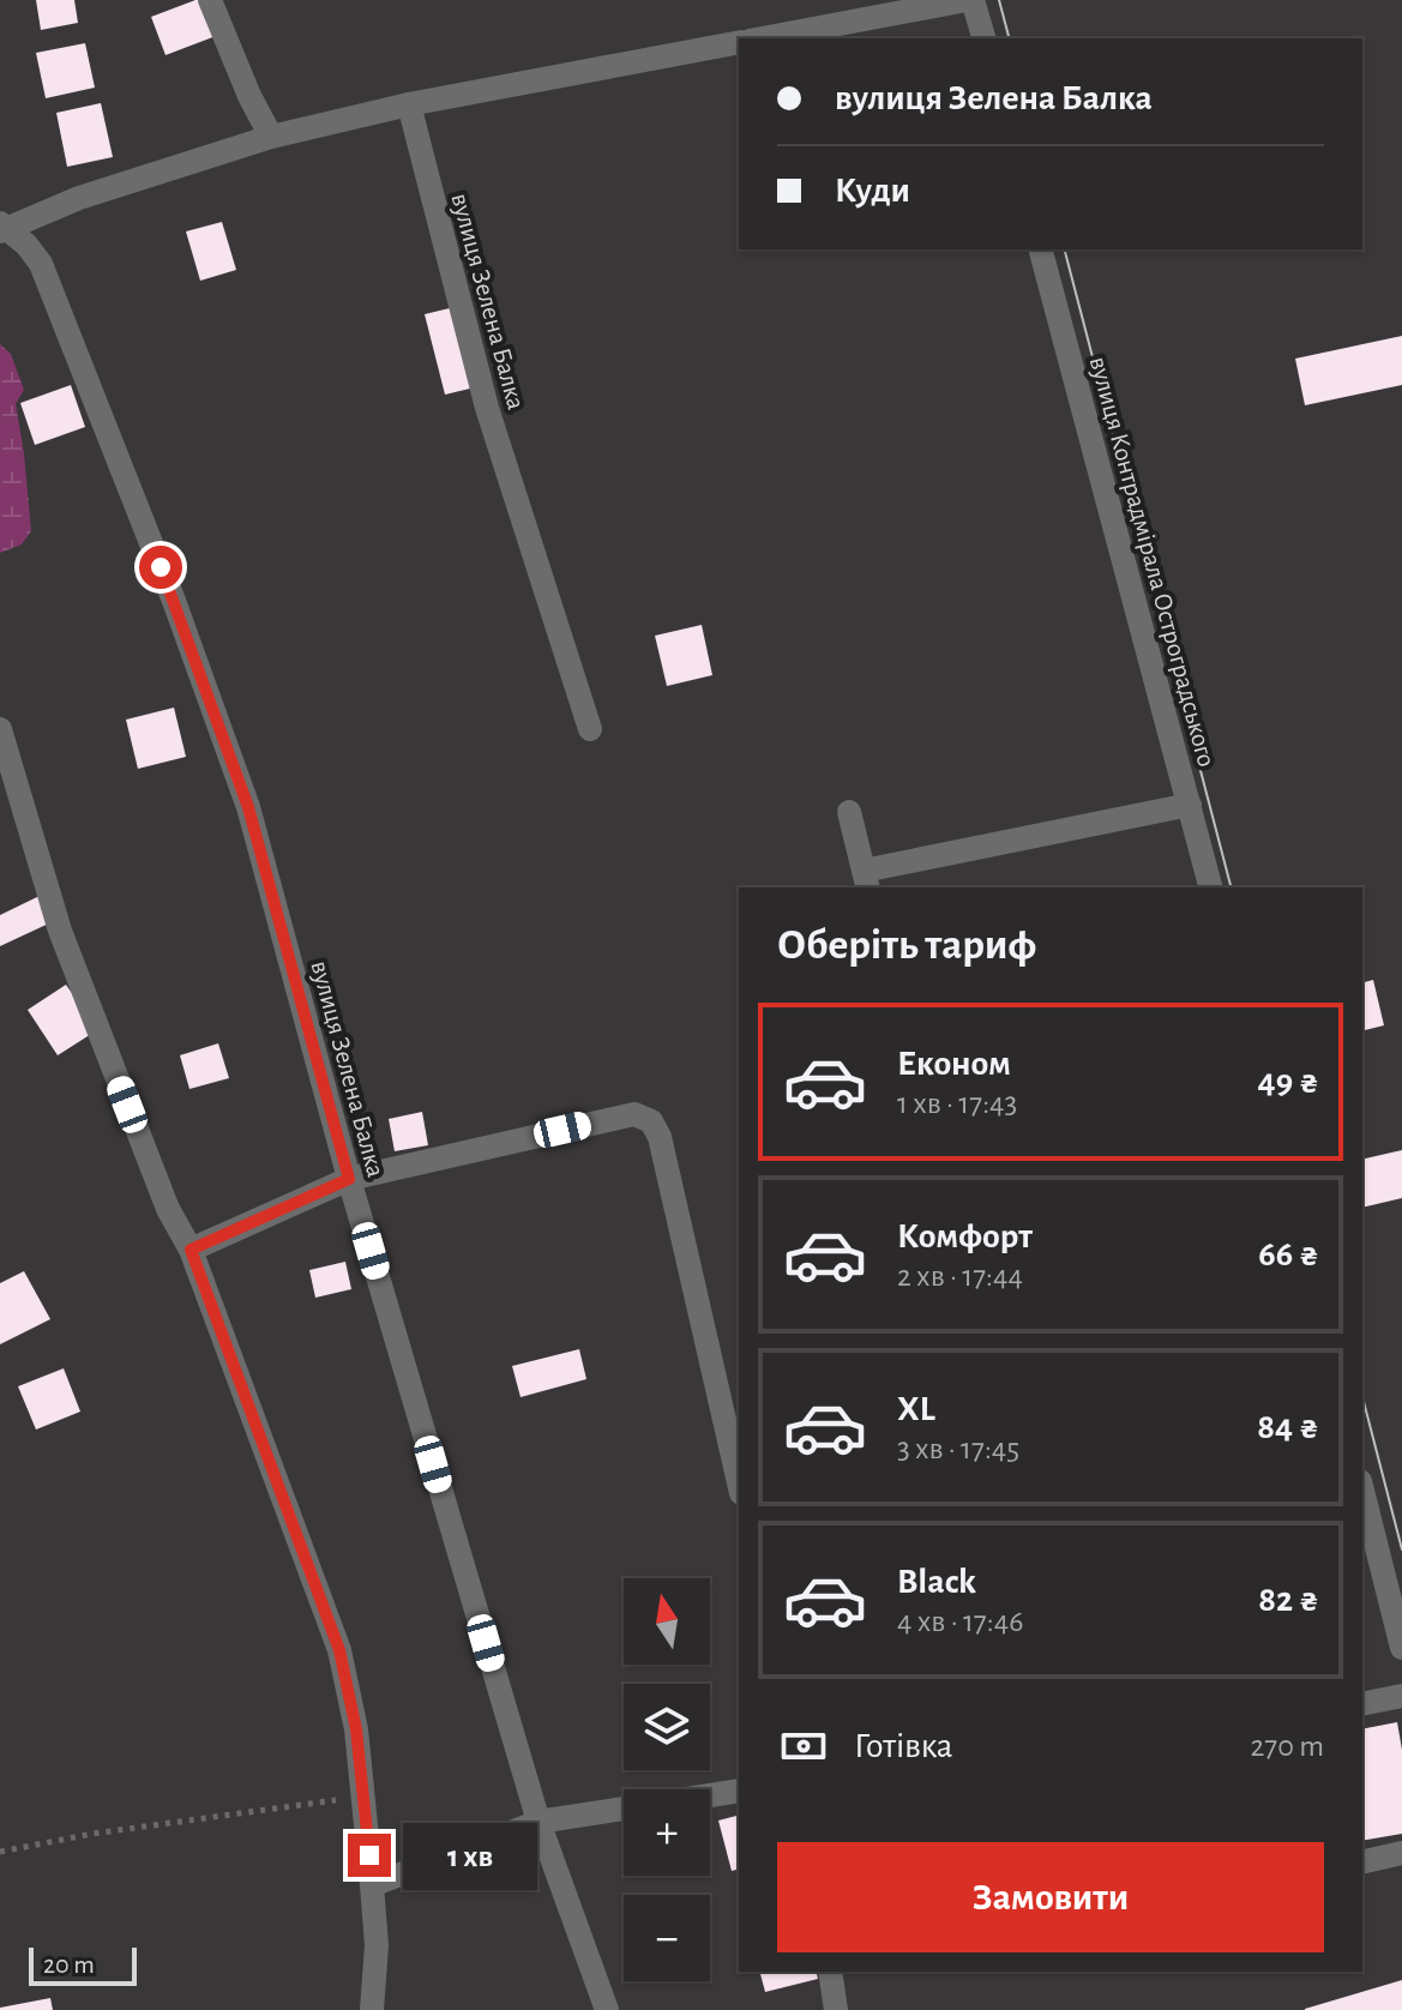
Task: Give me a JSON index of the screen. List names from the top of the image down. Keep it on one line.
{"streets":{"street":["вулиця Зелена Балка","вулиця Контрадмірала Остроградського"]},"scale_bar":"20 m","north":"top","page":{"banner":["вулиця Зелена Балка","Куди"],"heading":"Оберіть тариф","list":[{"name":"Економ","note":"1 хв · 17:43","value":"49 ₴"},{"name":"Комфорт","note":"2 хв · 17:44","value":"66 ₴"},{"name":"XL","note":"3 хв · 17:45","value":"84 ₴"},{"name":"Black","note":"4 хв · 17:46","value":"82 ₴"}],"map_buttons":["+","−"],"pay":["Готівка","270 m"],"bubble":"1 хв","buttons":"Замовити","scale":"20 m"}}
